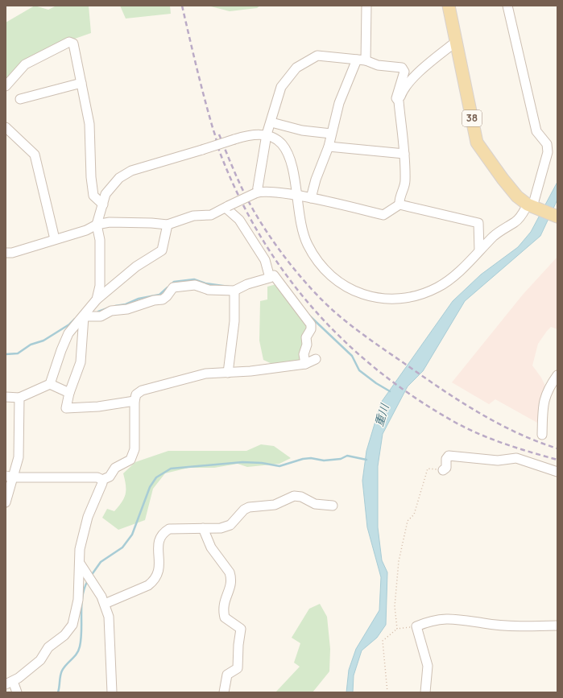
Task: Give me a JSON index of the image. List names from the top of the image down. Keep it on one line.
{"streets":{"main road":["38"]},"water":["重川"]}
